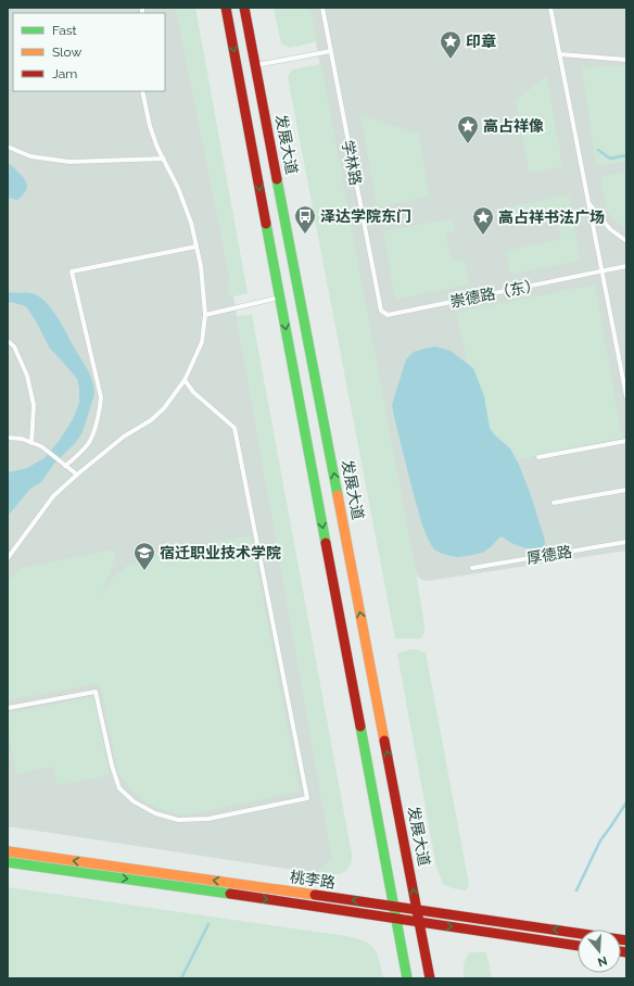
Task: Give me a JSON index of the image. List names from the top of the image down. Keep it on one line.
{"streets":{"main road":["发展大道","桃李路"],"lane":["学林路","崇德路（东）","厚德路"]},"crossings":[["发展大道","桃李路"],["学林路","崇德路（东）"]],"places":{"place":["印章","高占祥像","高占祥书法广场"],"bus stop":["泽达学院东门"],"school or university":["宿迁职业技术学院"]},"legend":["Fast","Slow","Jam"],"north":"bottom"}
